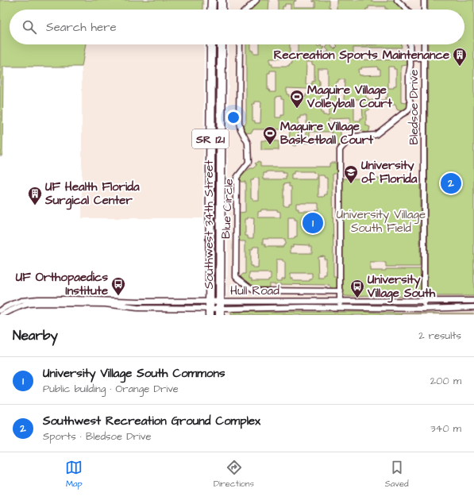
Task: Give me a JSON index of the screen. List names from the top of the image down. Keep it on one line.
{"streets":{"main road":["SR 121","Southwest 34th Street"],"street":["Bledsoe Drive","Blue Circle","Hull Road"]},"crossings":[["Bledsoe Drive","Hull Road"],["Southwest 34th Street","Hull Road"]],"parks":["University Village South Field"],"places":{"building":["Recreation Sports Maintenance","UF Health Florida Surgical Center"],"sports":["Maguire Village Volleyball Court","Maguire Village Basketball Court"],"school or university":["University of Florida"],"bus stop":["UF Orthopaedics Institute","University Village South"]},"page":{"search":"Search here","pins":["2","1"],"heading":["Nearby","2 results"],"list":[{"mark":"1","name":"University Village South Commons","note":"Public building · Orange Drive","value":"200 m"},{"mark":"2","name":"Southwest Recreation Ground Complex","note":"Sports · Bledsoe Drive","value":"340 m"}],"nav":["Map","Directions","Saved"]}}
